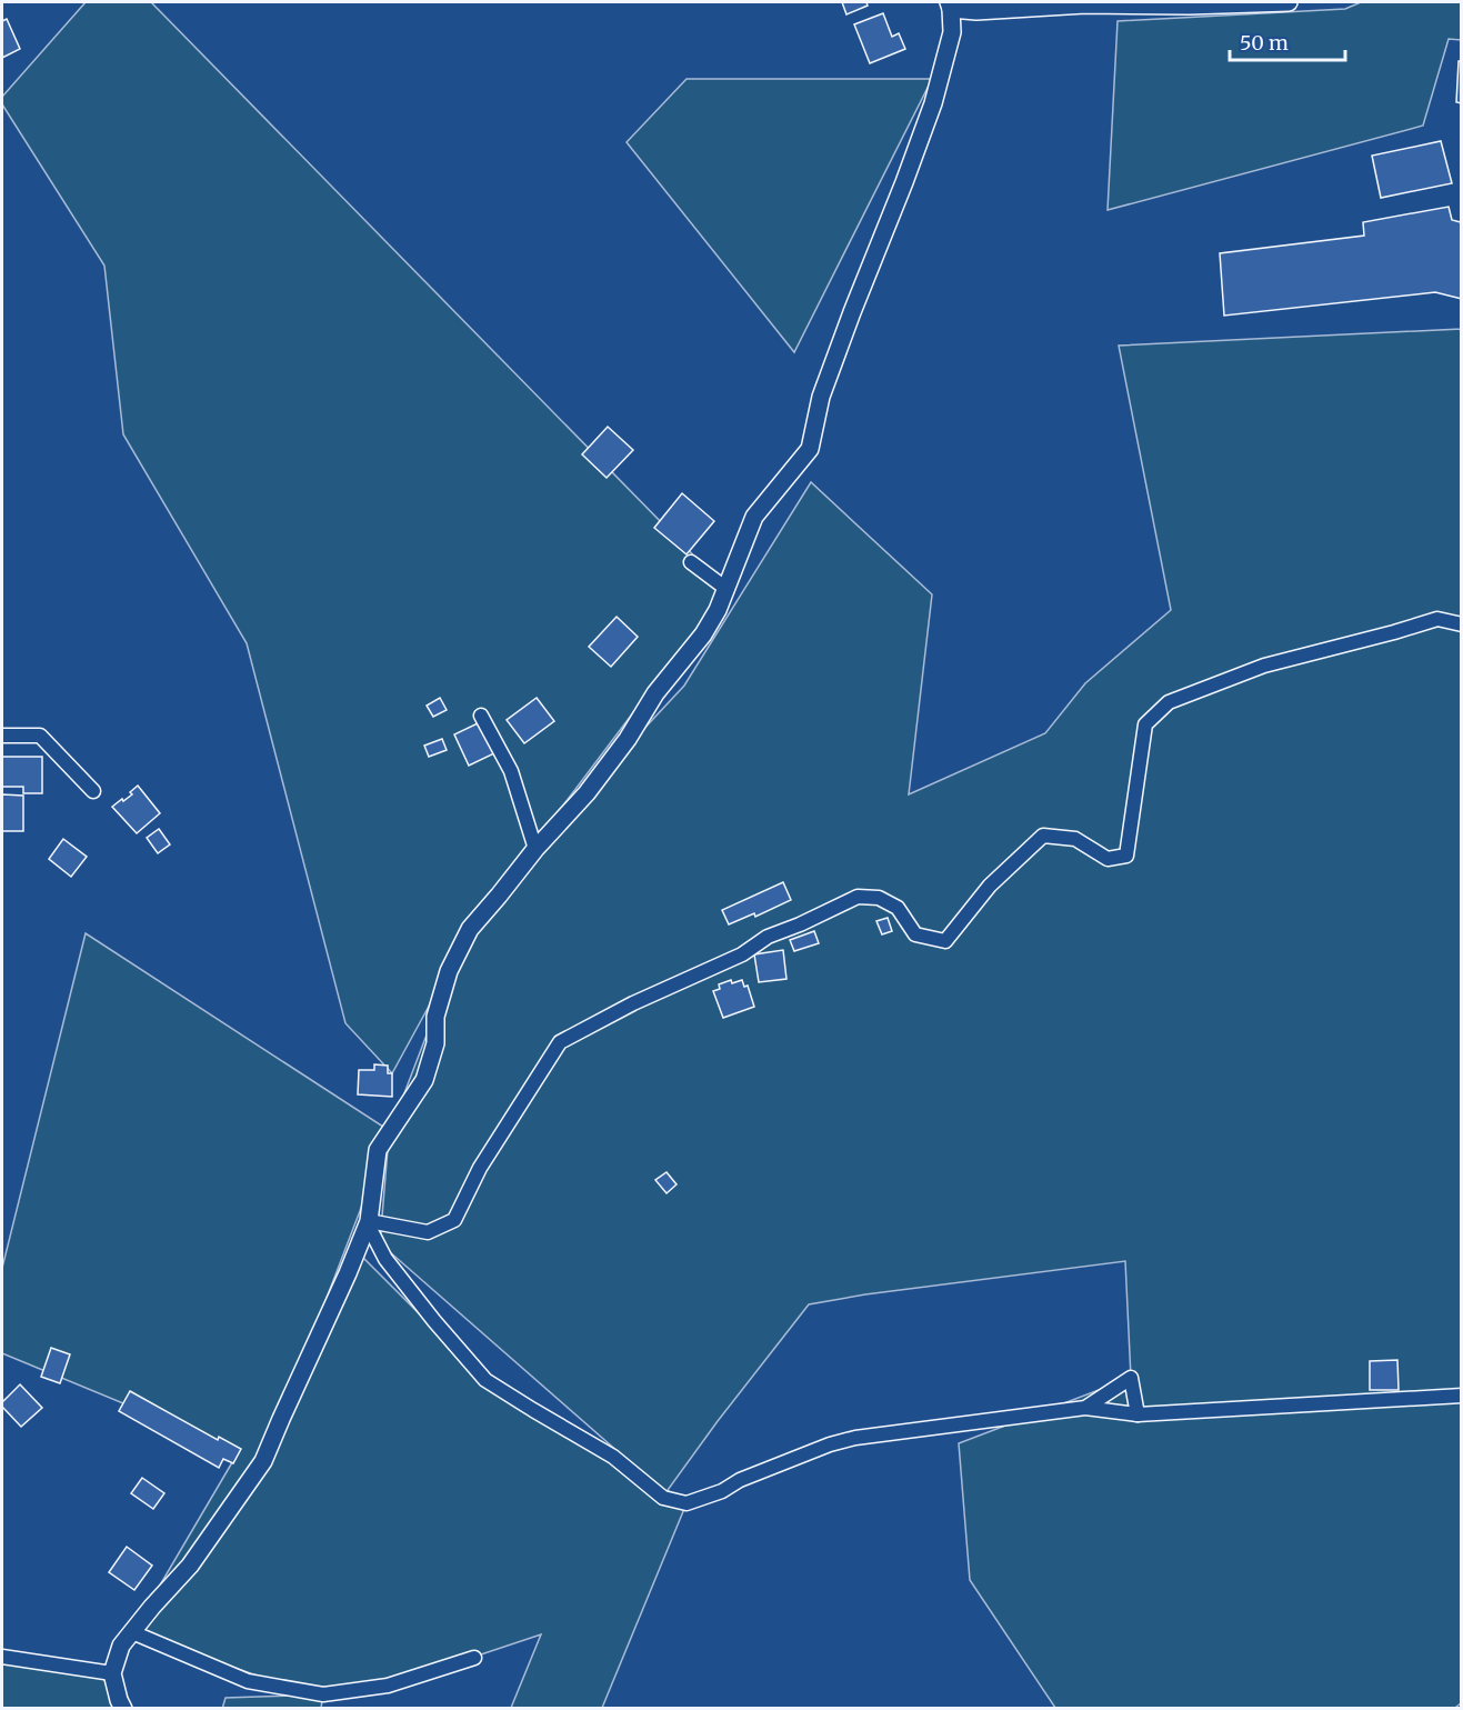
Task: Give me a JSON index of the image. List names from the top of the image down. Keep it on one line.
{"scale_bar":"50 m"}
